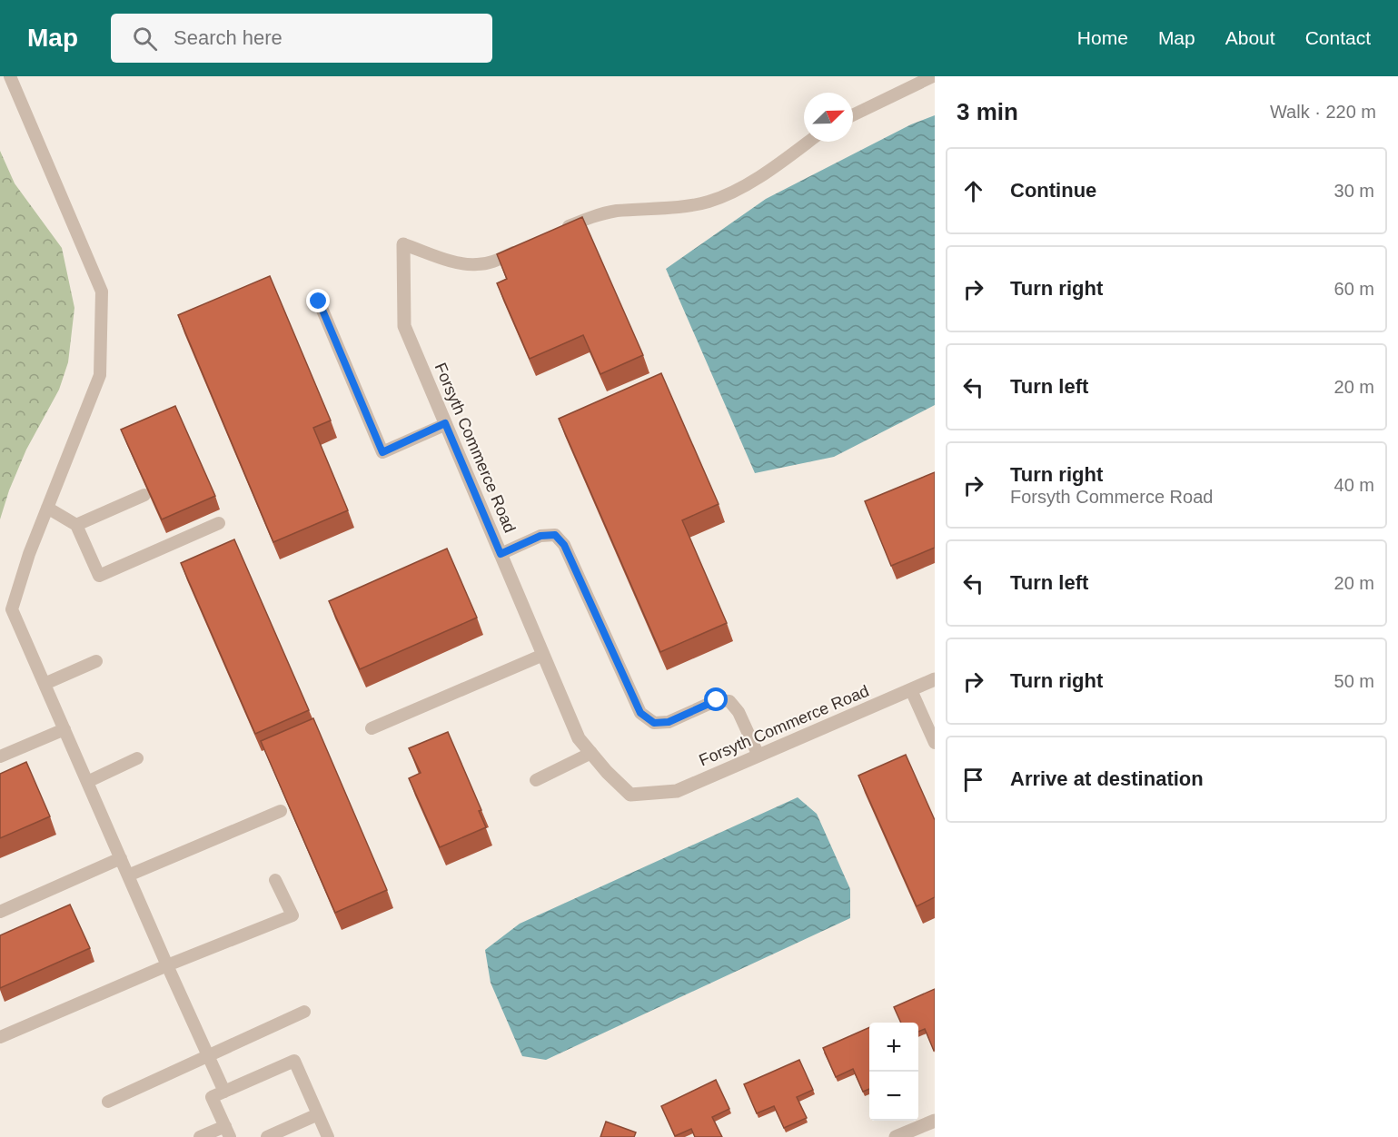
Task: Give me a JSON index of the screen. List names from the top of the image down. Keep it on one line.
{"streets":{"street":["Forsyth Commerce Road"]},"north":"top right","page":{"header":"Map","search":"Search here","nav":["Home","Map","About","Contact"],"heading":["3 min","Walk · 220 m"],"list":[["Continue","30 m"],["Turn right","60 m"],["Turn left","20 m"],["Turn right","Forsyth Commerce Road","40 m"],["Turn left","20 m"],["Turn right","50 m"],"Arrive at destination"],"map_buttons":["+","−"]}}
